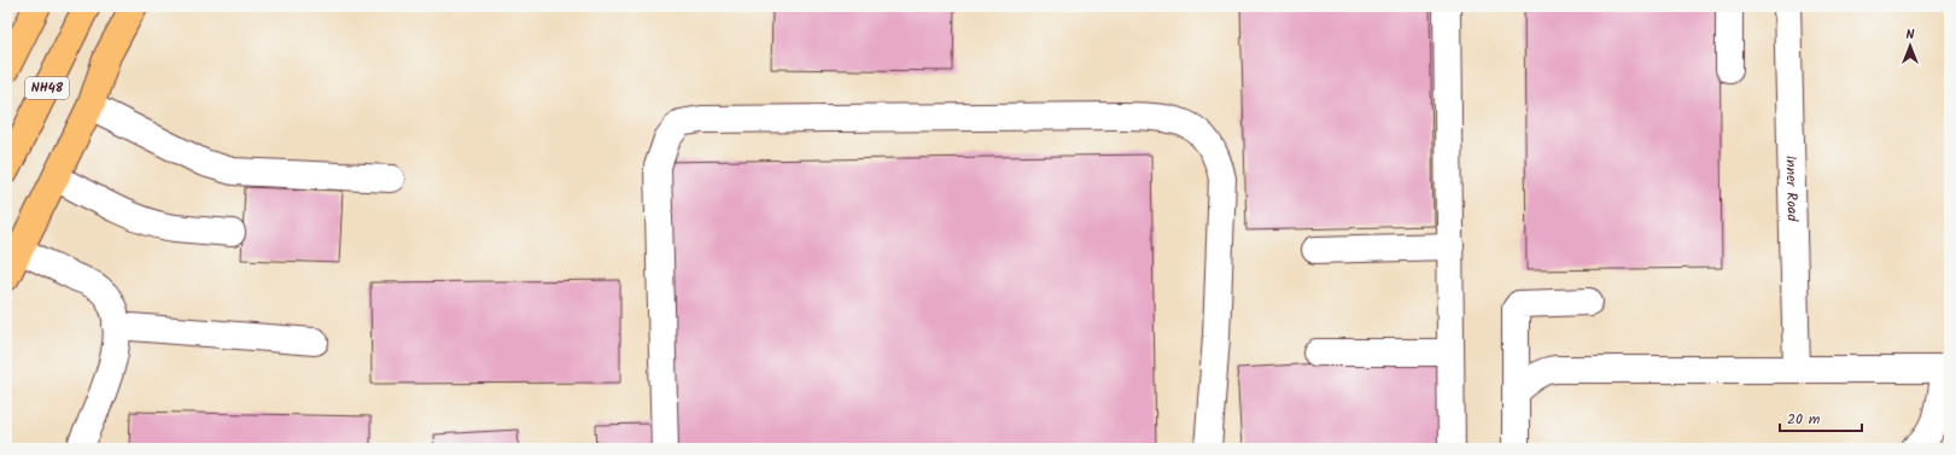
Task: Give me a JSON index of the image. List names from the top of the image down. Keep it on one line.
{"streets":{"main road":["NH48"],"lane":["Inner Road"]},"scale_bar":"20 m","north":"top"}
